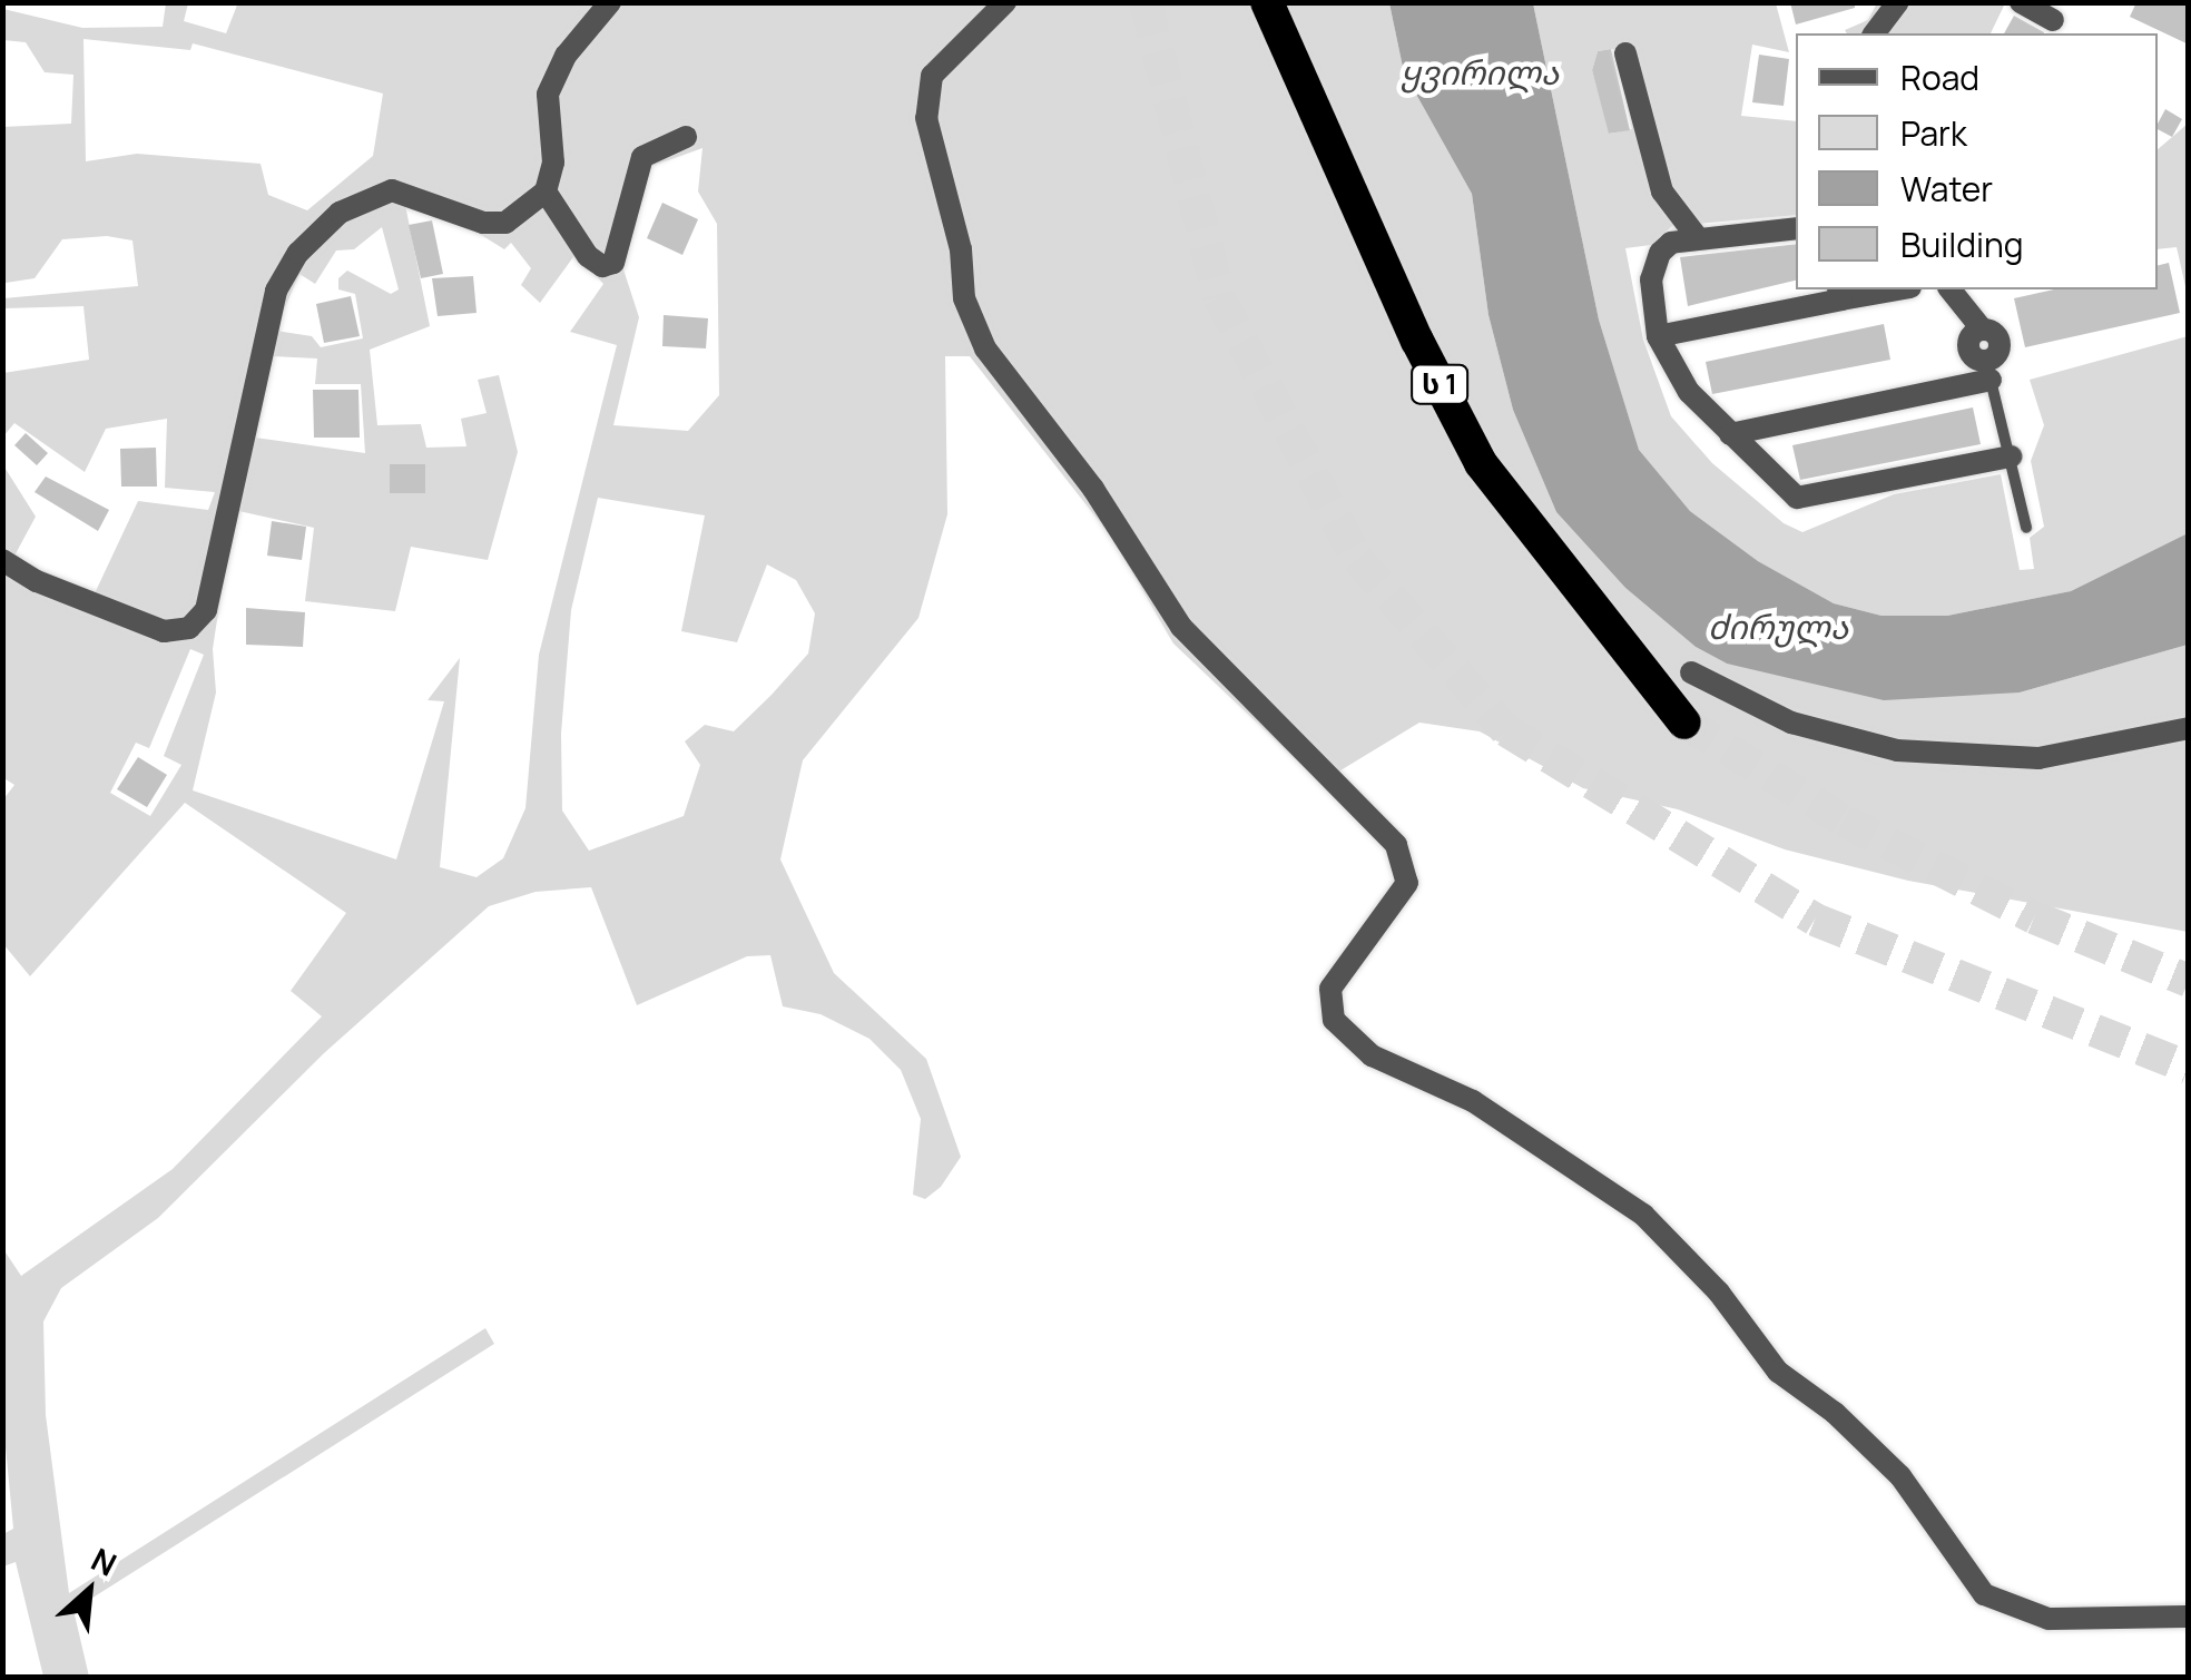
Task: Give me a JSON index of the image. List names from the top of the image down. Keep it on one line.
{"streets":{"highway":["ს 1"]},"water":["ყვირილა","ძირულა"],"legend":["Road","Park","Water","Building"],"north":"top right"}
